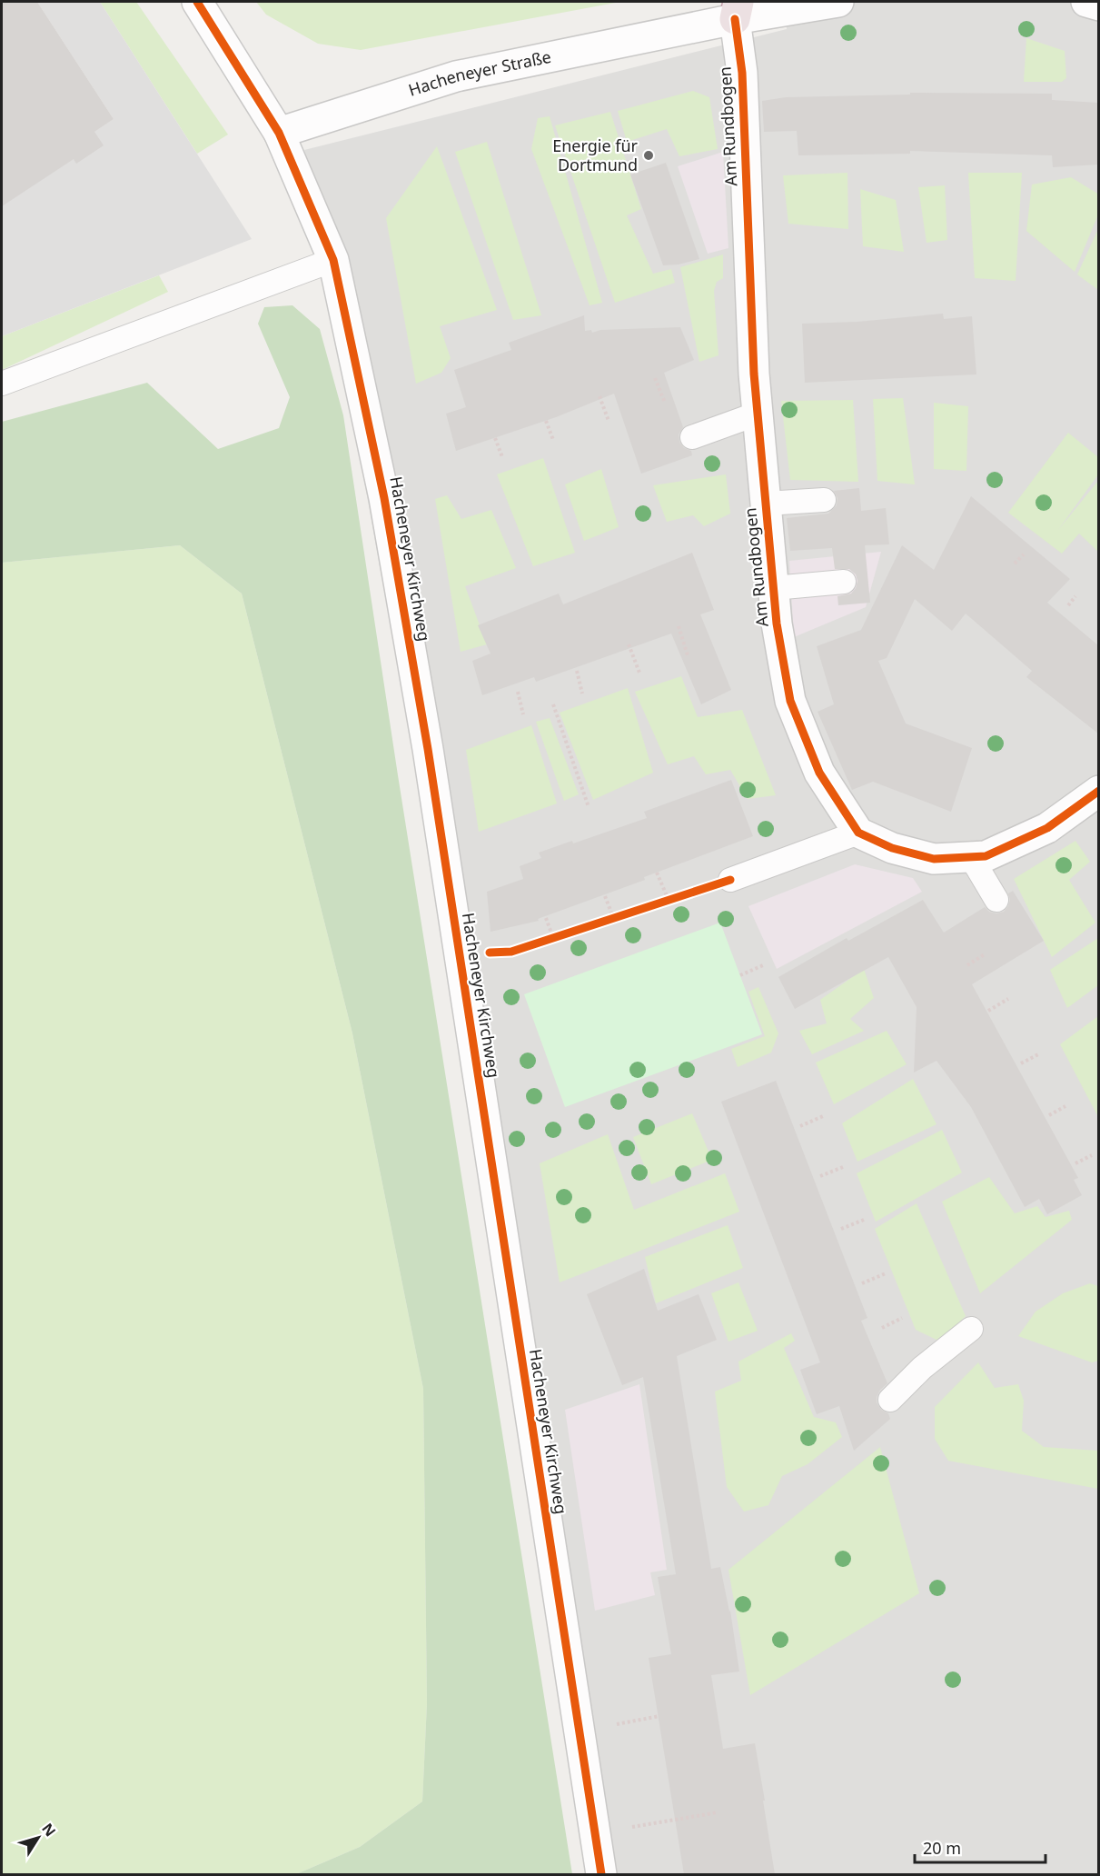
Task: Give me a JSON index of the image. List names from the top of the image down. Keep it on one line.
{"streets":{"street":["Hacheneyer Straße","Am Rundbogen","Hacheneyer Kirchweg"]},"crossings":[["Hacheneyer Straße","Am Rundbogen"],["Hacheneyer Straße","Hacheneyer Kirchweg"]],"places":["Energie für Dortmund"],"scale_bar":"20 m","north":"top right"}
